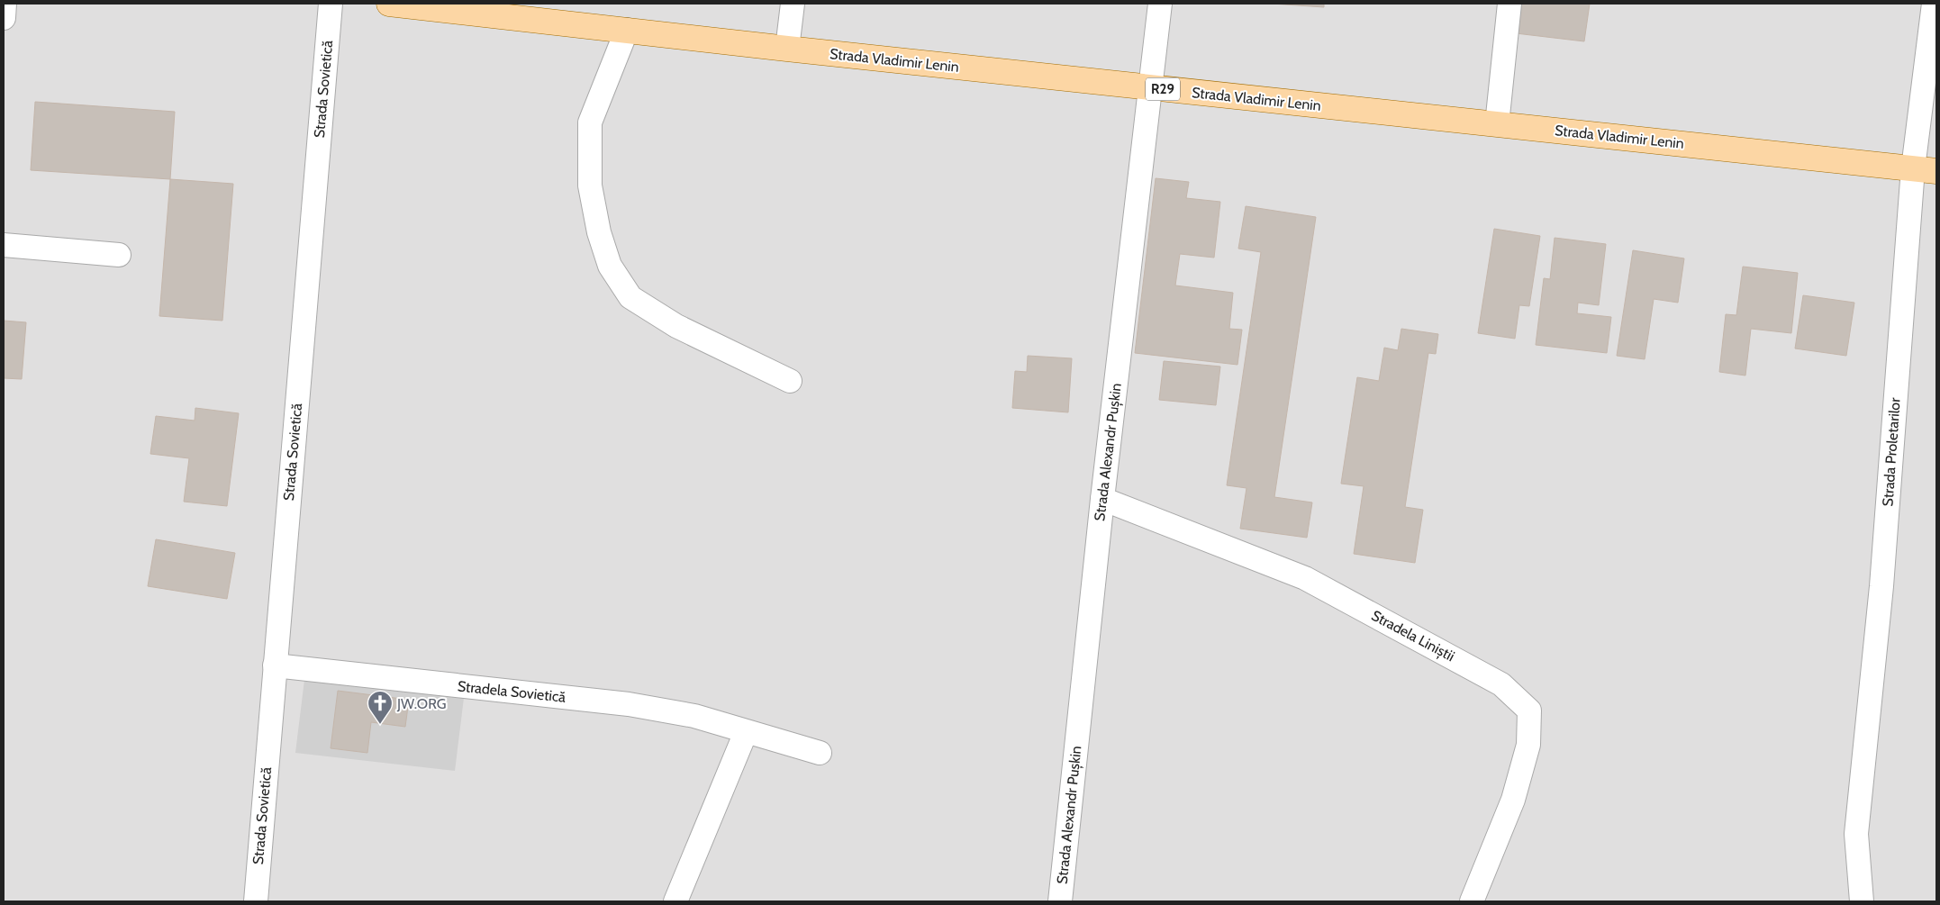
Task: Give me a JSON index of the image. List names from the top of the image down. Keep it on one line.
{"streets":{"main road":["Strada Vladimir Lenin","R29"],"street":["Strada Sovietică","Strada Alexandr Pușkin","Strada Proletarilor","Stradela Liniștii","Stradela Sovietică"]},"crossings":[["Strada Vladimir Lenin","Strada Alexandr Pușkin"],["Strada Vladimir Lenin","Strada Proletarilor"],["Strada Sovietică","Stradela Sovietică"],["Strada Alexandr Pușkin","Stradela Liniștii"]],"places":{"church":["JW.ORG"]}}
